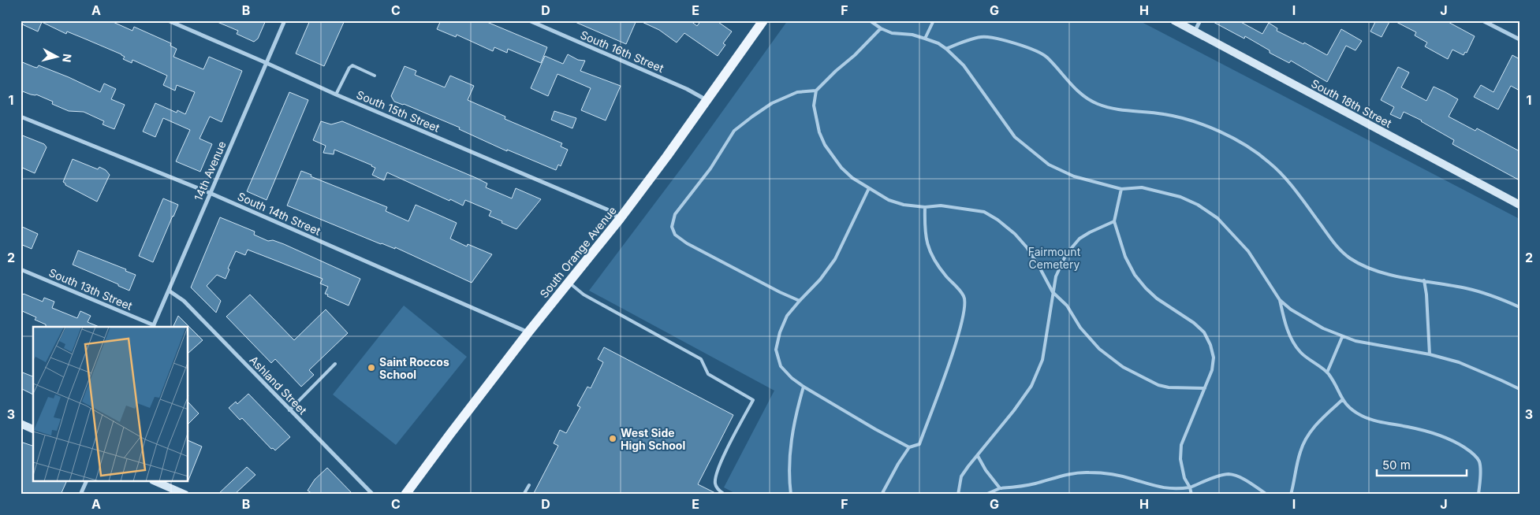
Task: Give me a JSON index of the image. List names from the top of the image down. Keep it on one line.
{"streets":{"main road":["South Orange Avenue"],"street":["South 16th Street","South 18th Street","South 15th Street","14th Avenue","South 14th Street","South 13th Street","Ashland Street"]},"crossings":[["South 16th Street","South Orange Avenue"],["South 15th Street","14th Avenue"],["South 15th Street","South Orange Avenue"],["14th Avenue","South 14th Street"],["14th Avenue","South 13th Street"],["14th Avenue","Ashland Street"],["South 14th Street","South Orange Avenue"]],"parks":["Fairmount Cemetery"],"places":["Saint Roccos School","West Side High School"],"scale_bar":"50 m","north":"right","grid":{"columns":["A","B","C","D","E","F","G","H","I","J"],"rows":["1","2","3"]}}
